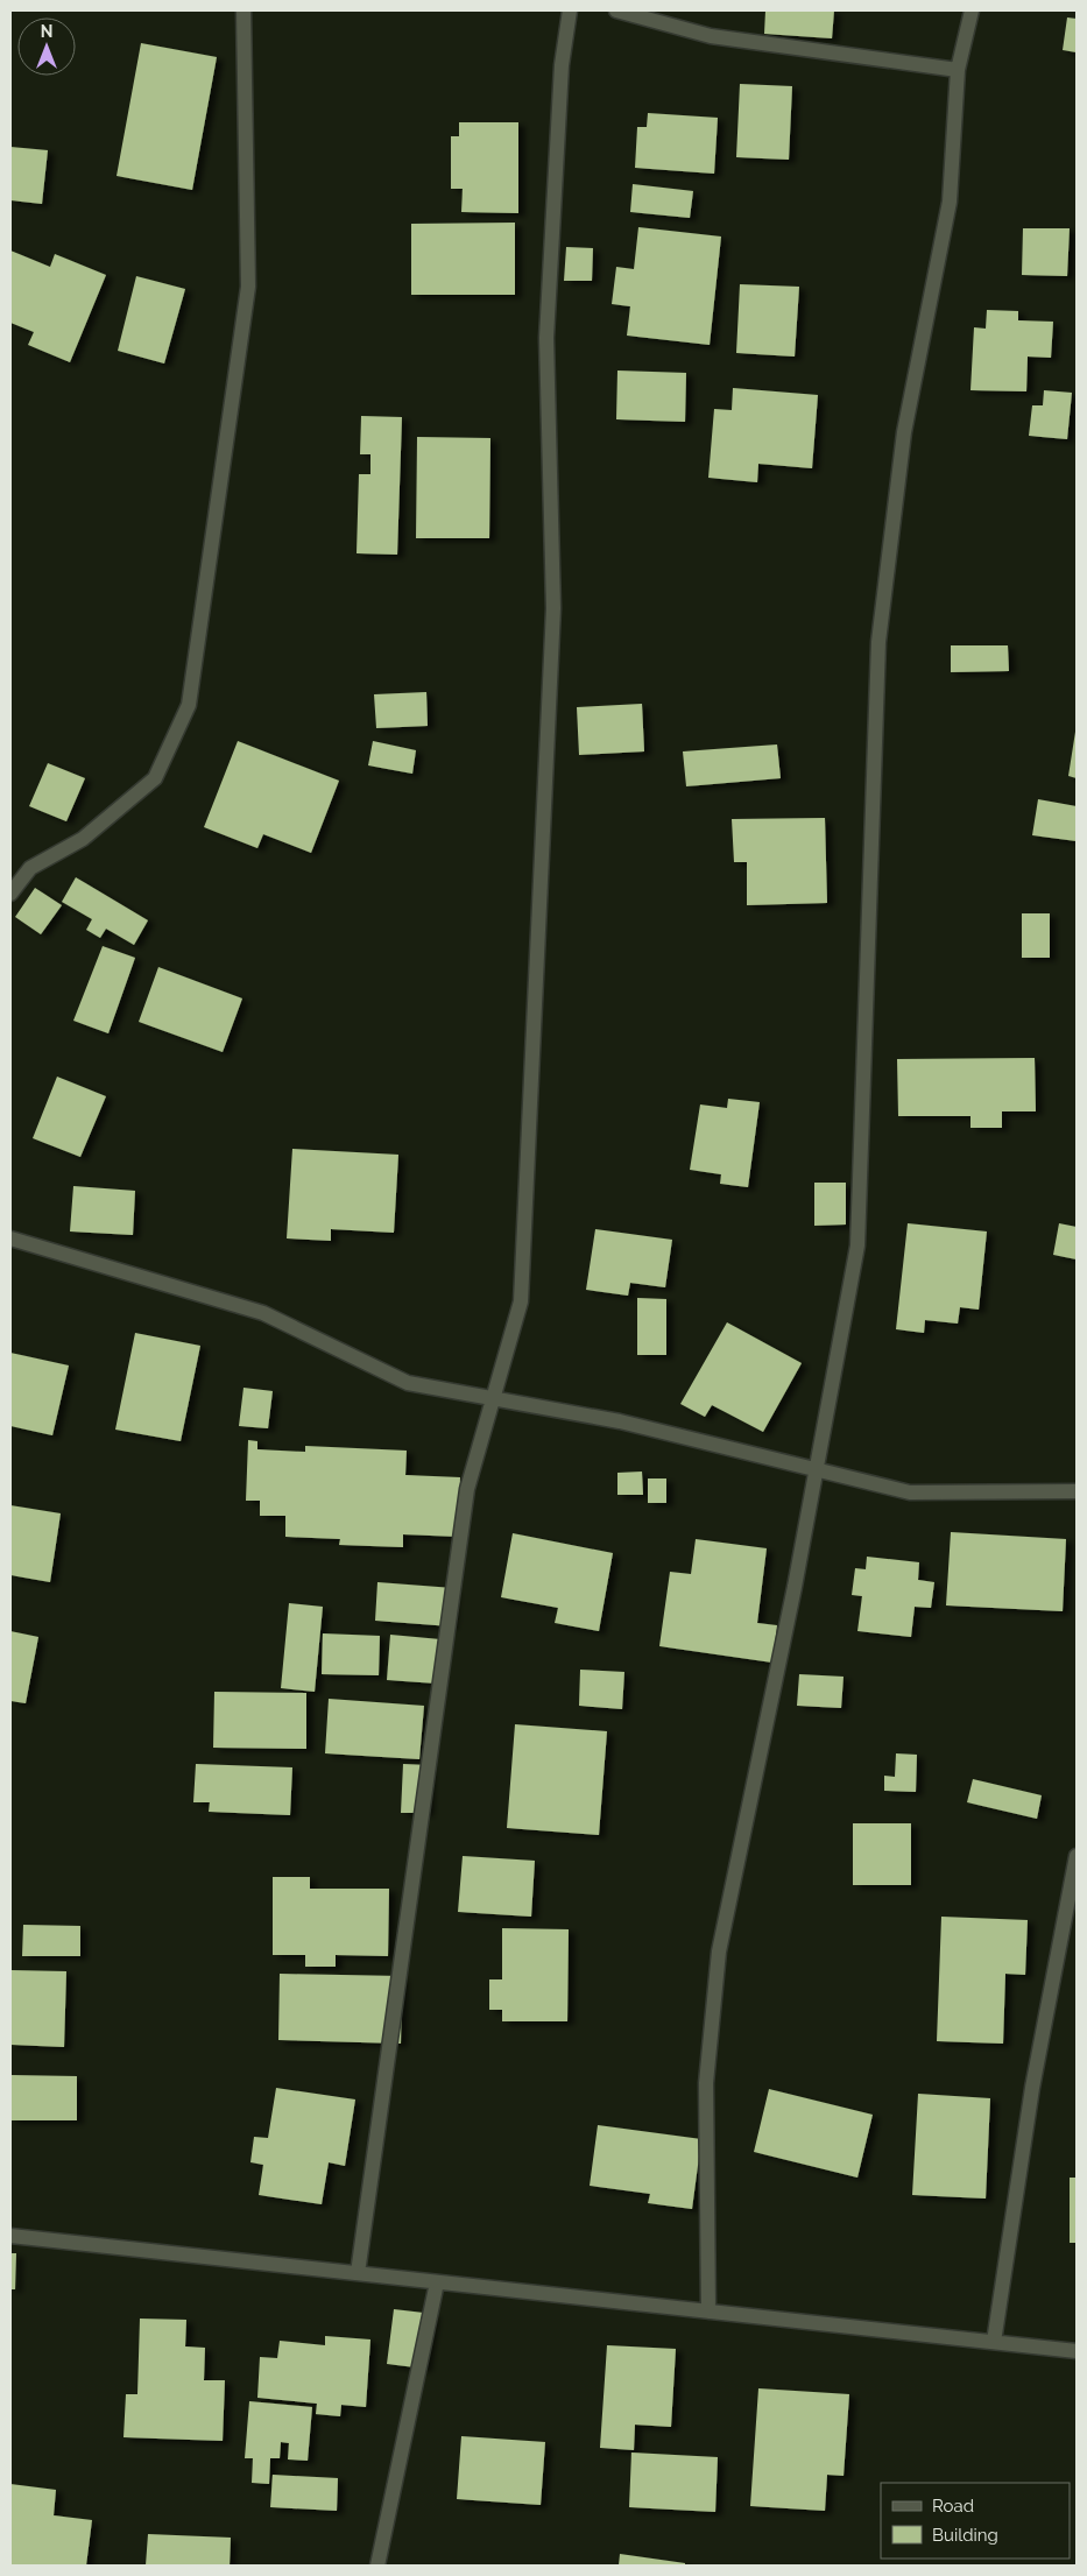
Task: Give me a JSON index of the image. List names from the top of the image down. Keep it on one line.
{"legend":["Road","Building"],"north":"top"}
